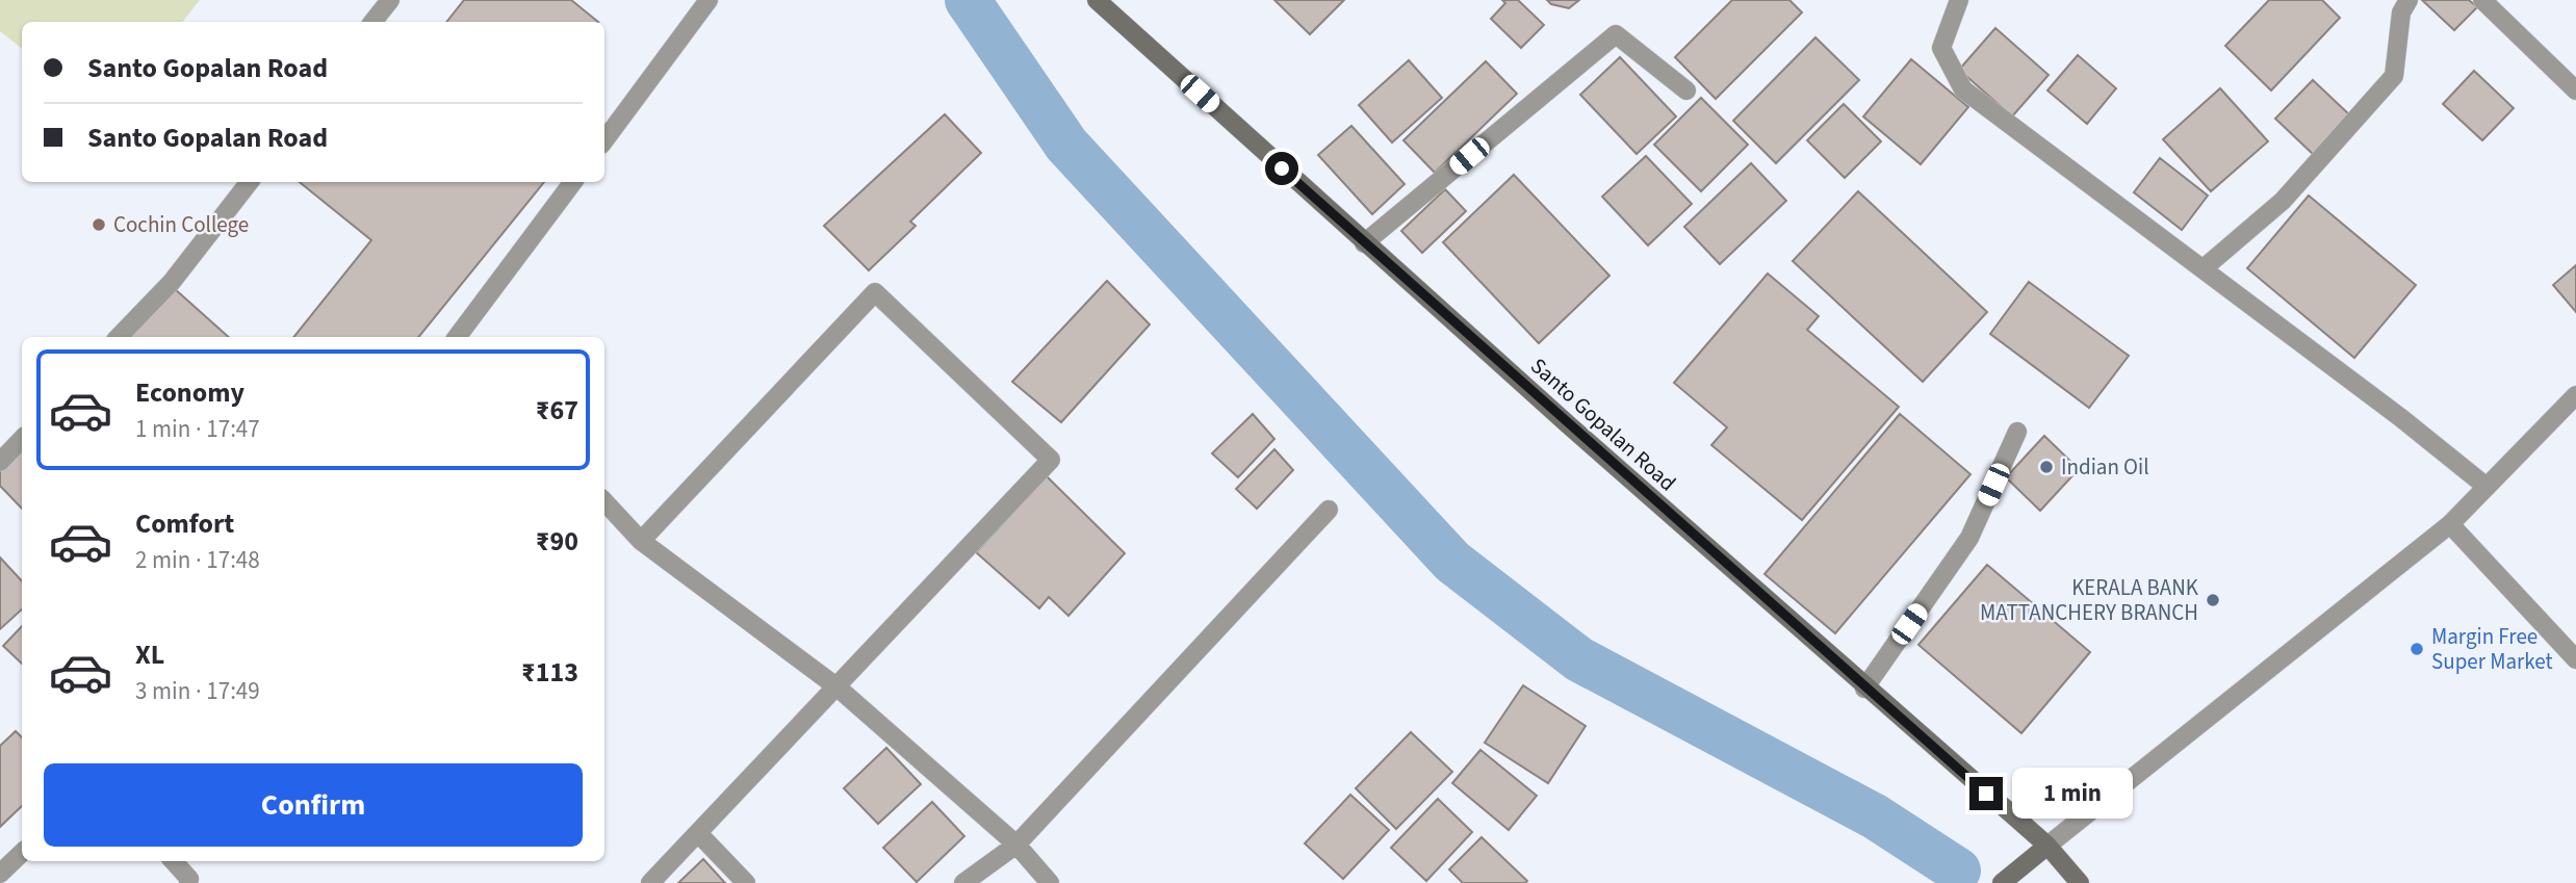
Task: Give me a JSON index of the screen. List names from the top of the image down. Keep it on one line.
{"streets":{"main road":["Santo Gopalan Road"]},"places":["Cochin College","Indian Oil","KERALA BANK MATTANCHERY BRANCH","Margin Free Super Market"],"page":{"banner":["Santo Gopalan Road","Santo Gopalan Road"],"list":[{"name":"Economy","note":"1 min · 17:47","value":"₹67"},{"name":"Comfort","note":"2 min · 17:48","value":"₹90"},{"name":"XL","note":"3 min · 17:49","value":"₹113"}],"buttons":"Confirm","bubble":"1 min"}}
